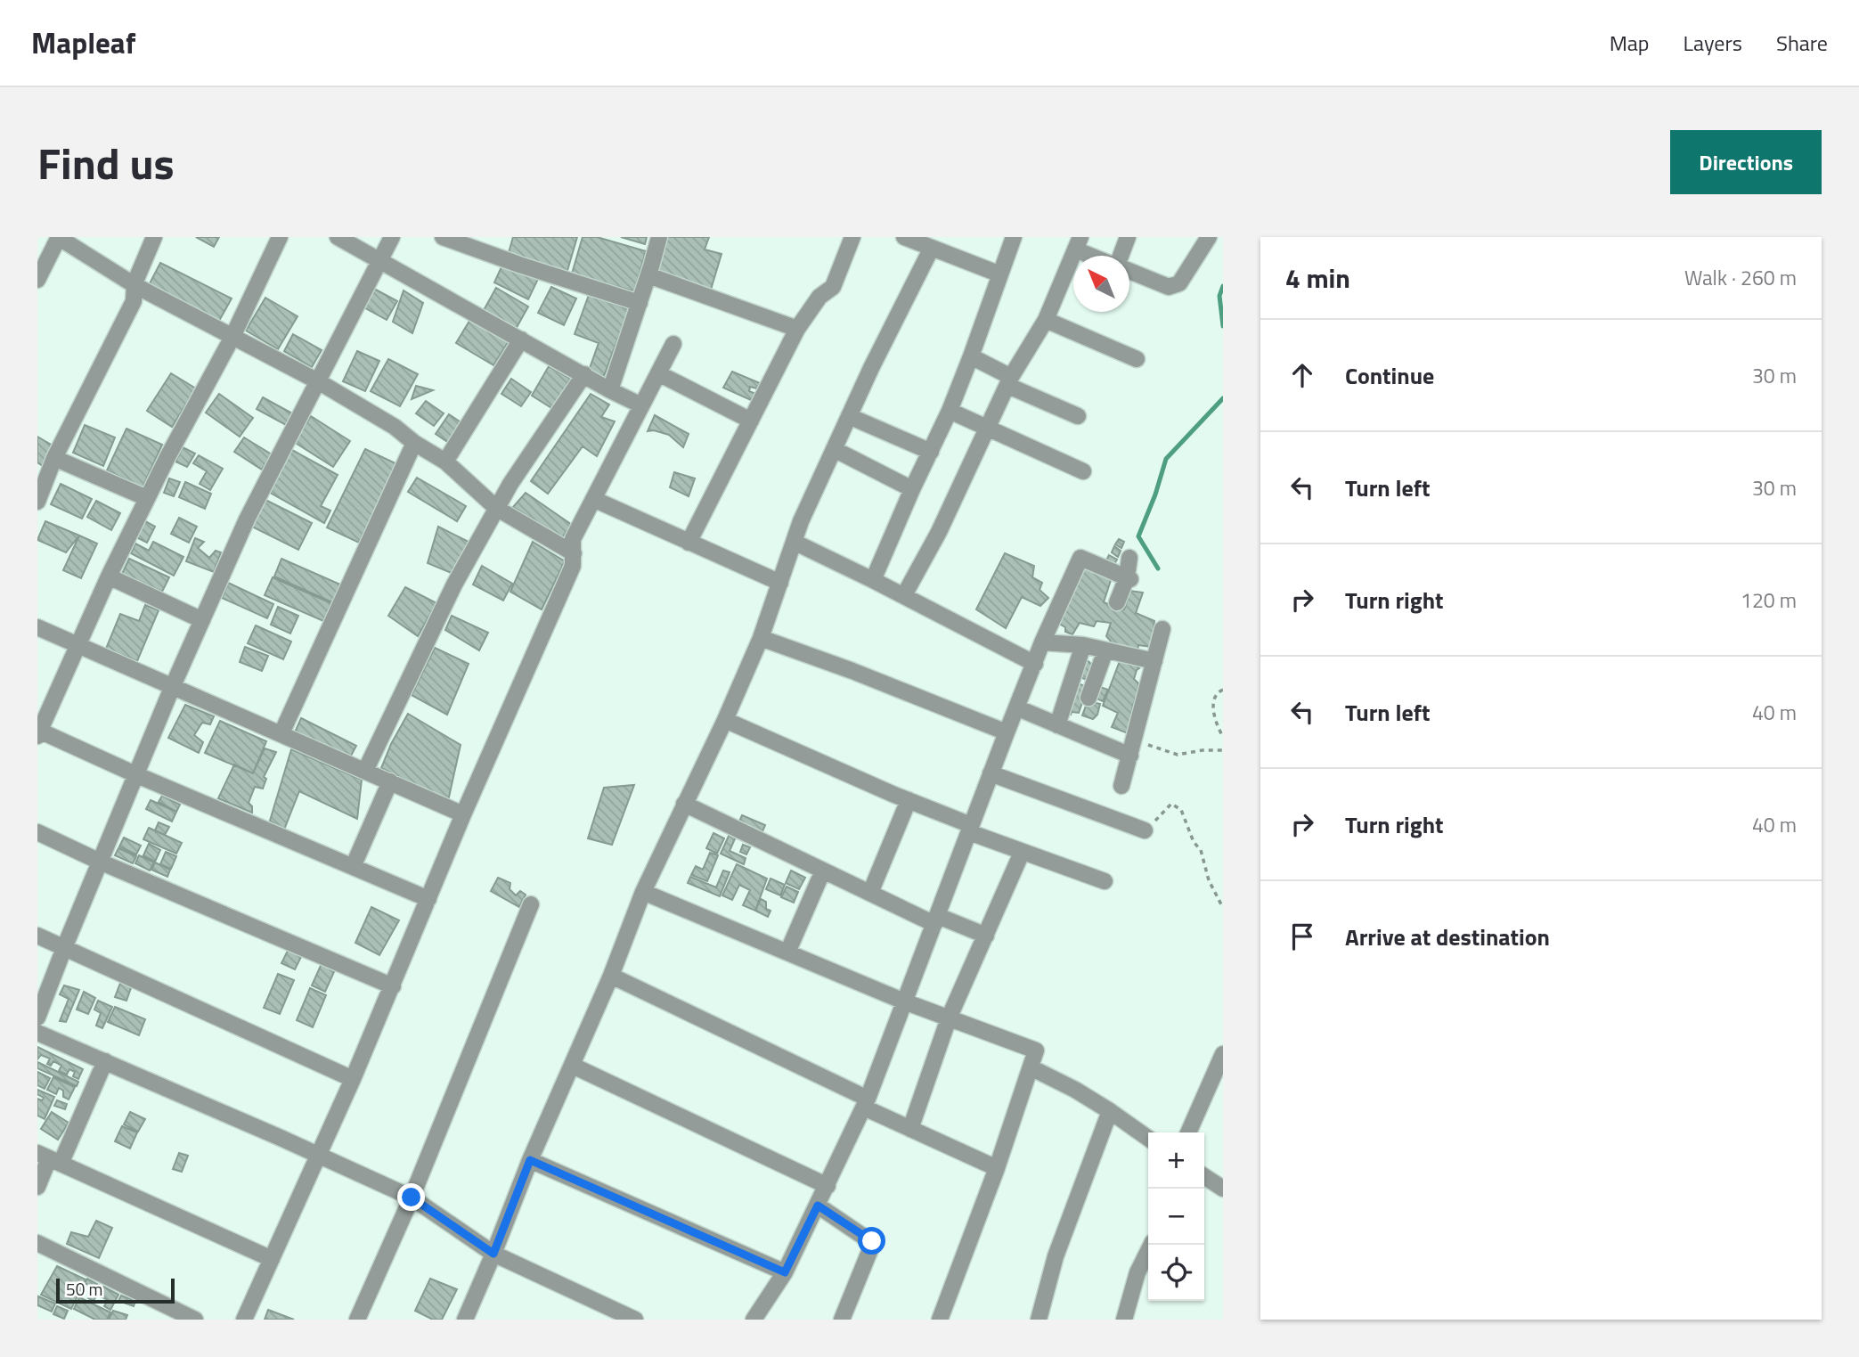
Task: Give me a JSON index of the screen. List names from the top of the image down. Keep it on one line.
{"scale_bar":"50 m","north":"top left","page":{"header":"Mapleaf","nav":["Map","Layers","Share"],"title":"Find us","buttons":"Directions","heading":["4 min","Walk · 260 m"],"list":[["Continue","30 m"],["Turn left","30 m"],["Turn right","120 m"],["Turn left","40 m"],["Turn right","40 m"],"Arrive at destination"],"map_buttons":["+","−"],"scale":"50 m"}}
